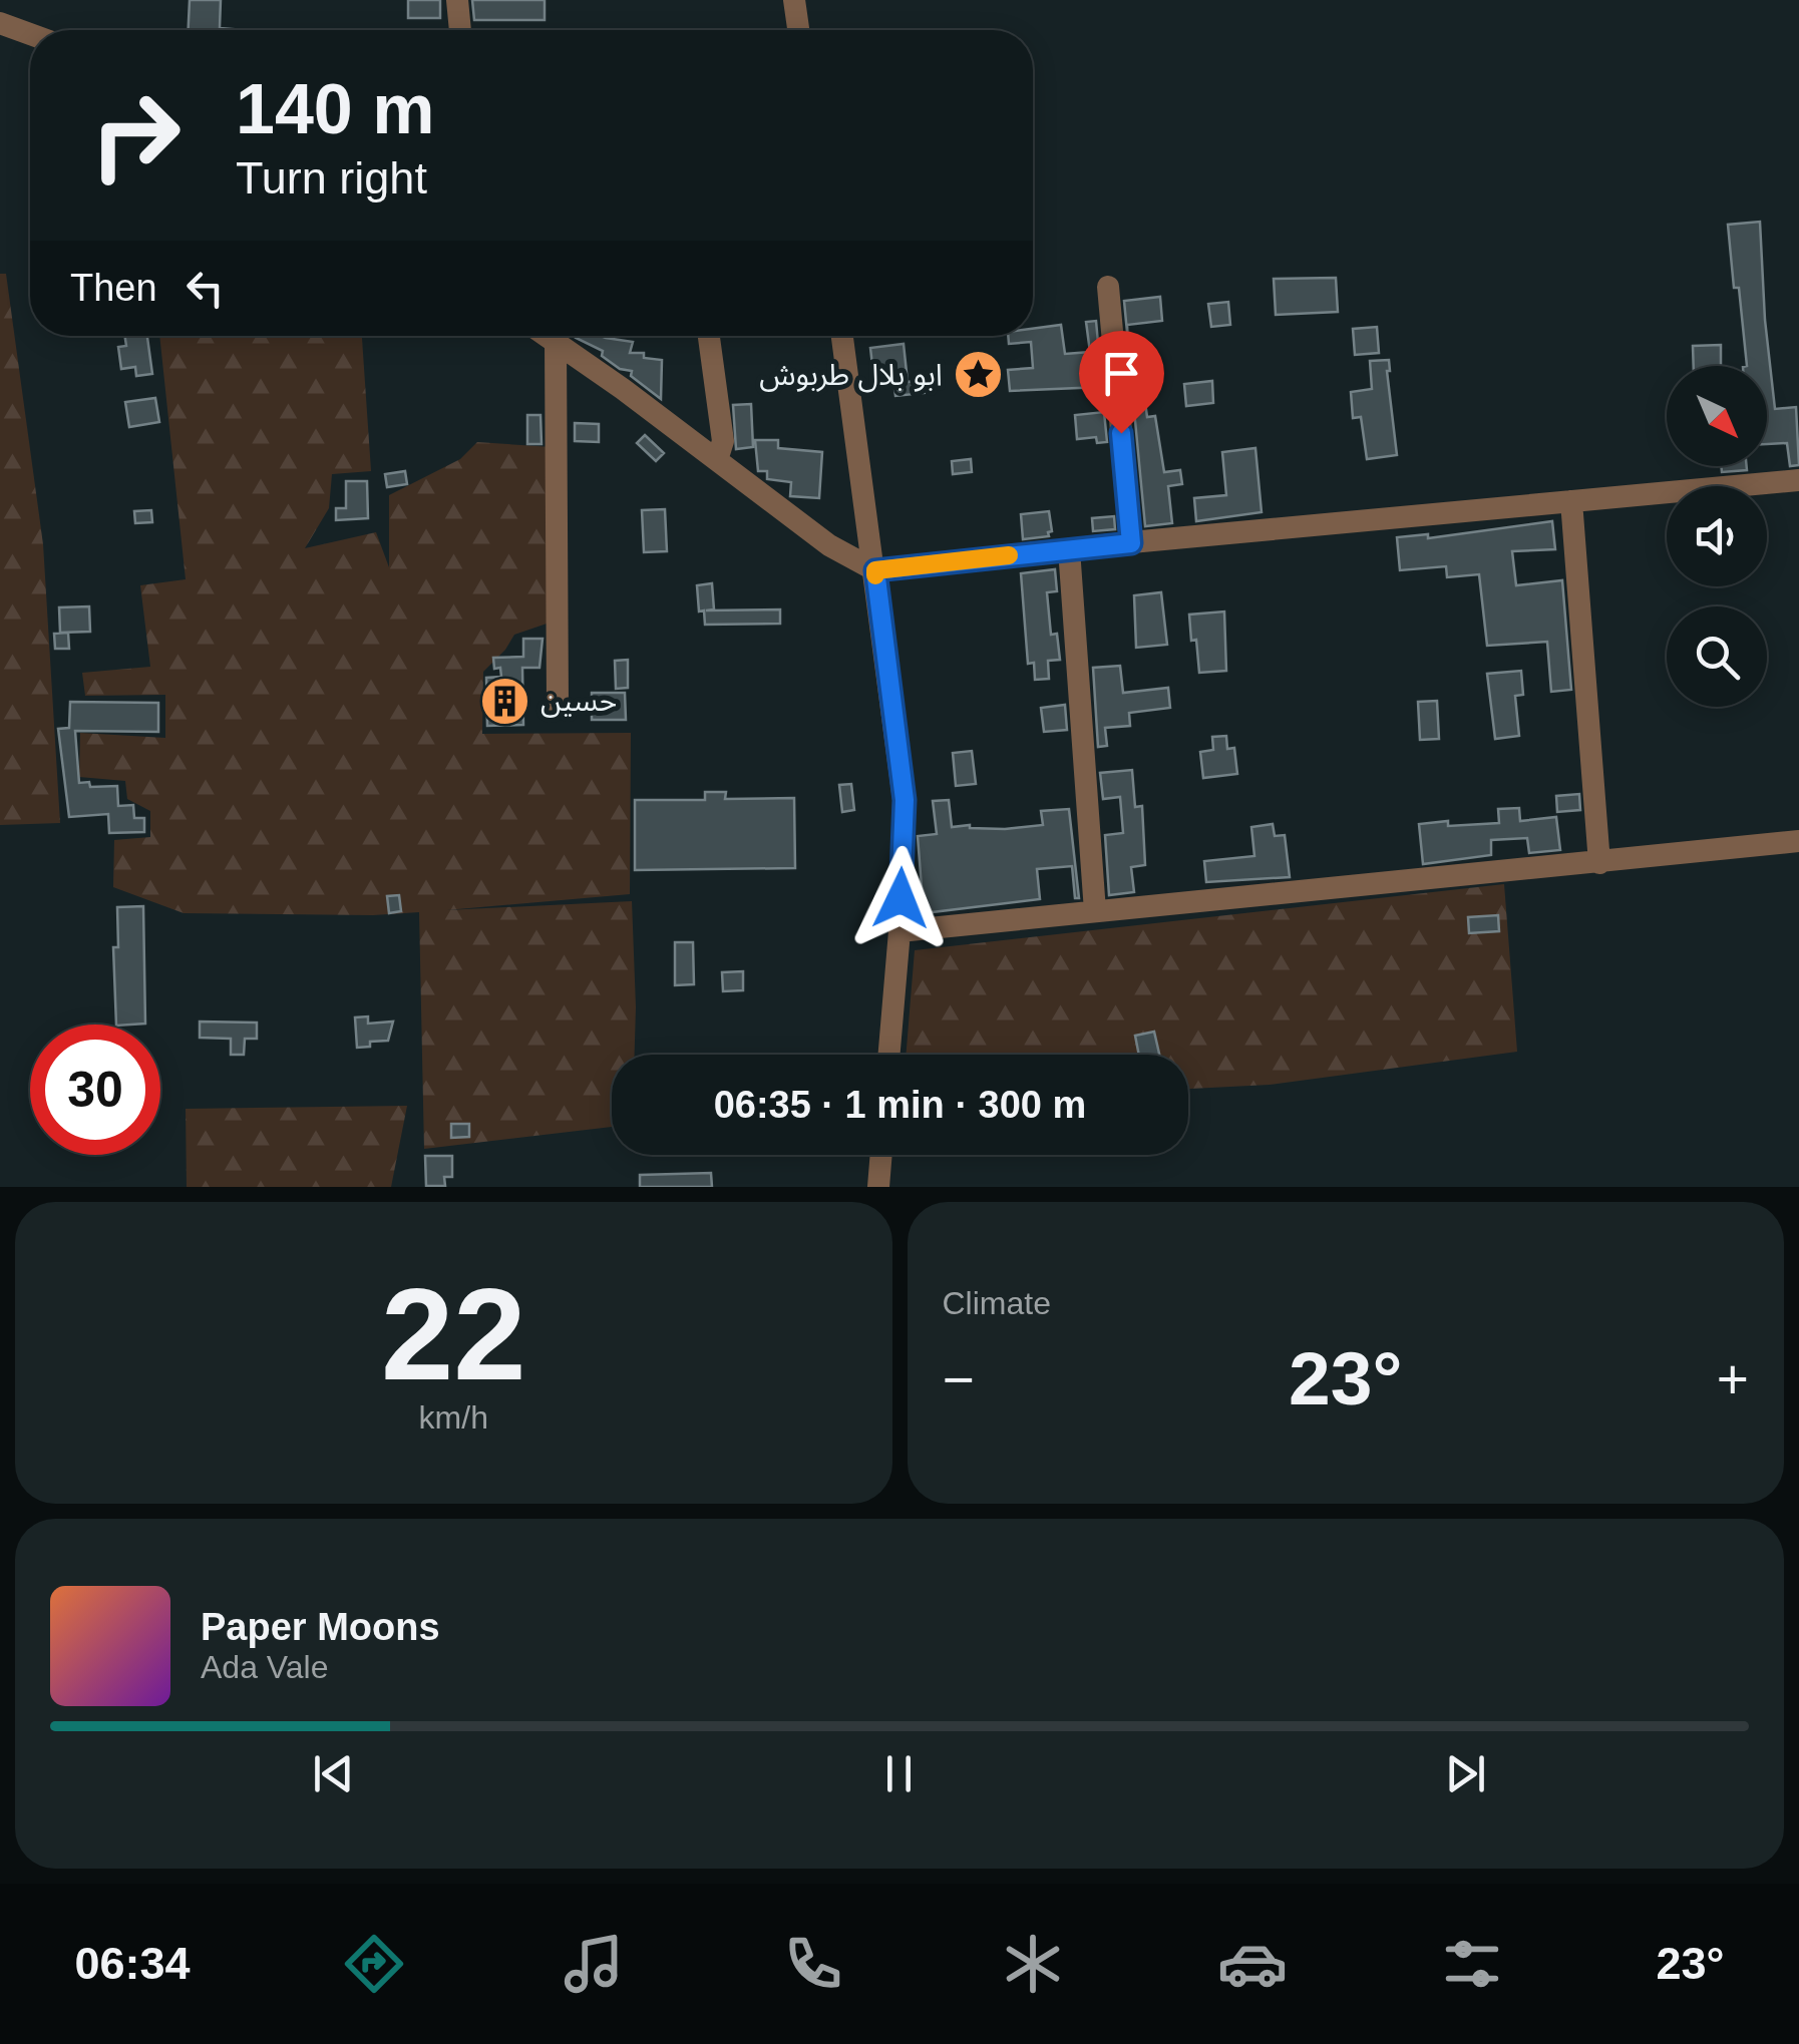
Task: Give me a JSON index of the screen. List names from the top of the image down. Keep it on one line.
{"places":{"place":["ابو بلال طربوش"],"building":["حسين"]},"north":"bottom right","page":{"turn":["140 m","Turn right"],"then":"Then","limit":"30","trip":"06:35 · 1 min · 300 m","tile":[["22","km/h"],"Climate"],"heat":["−","23°","+"],"song":["Paper Moons","Ada Vale"],"tabs":["06:34","23°"]}}
